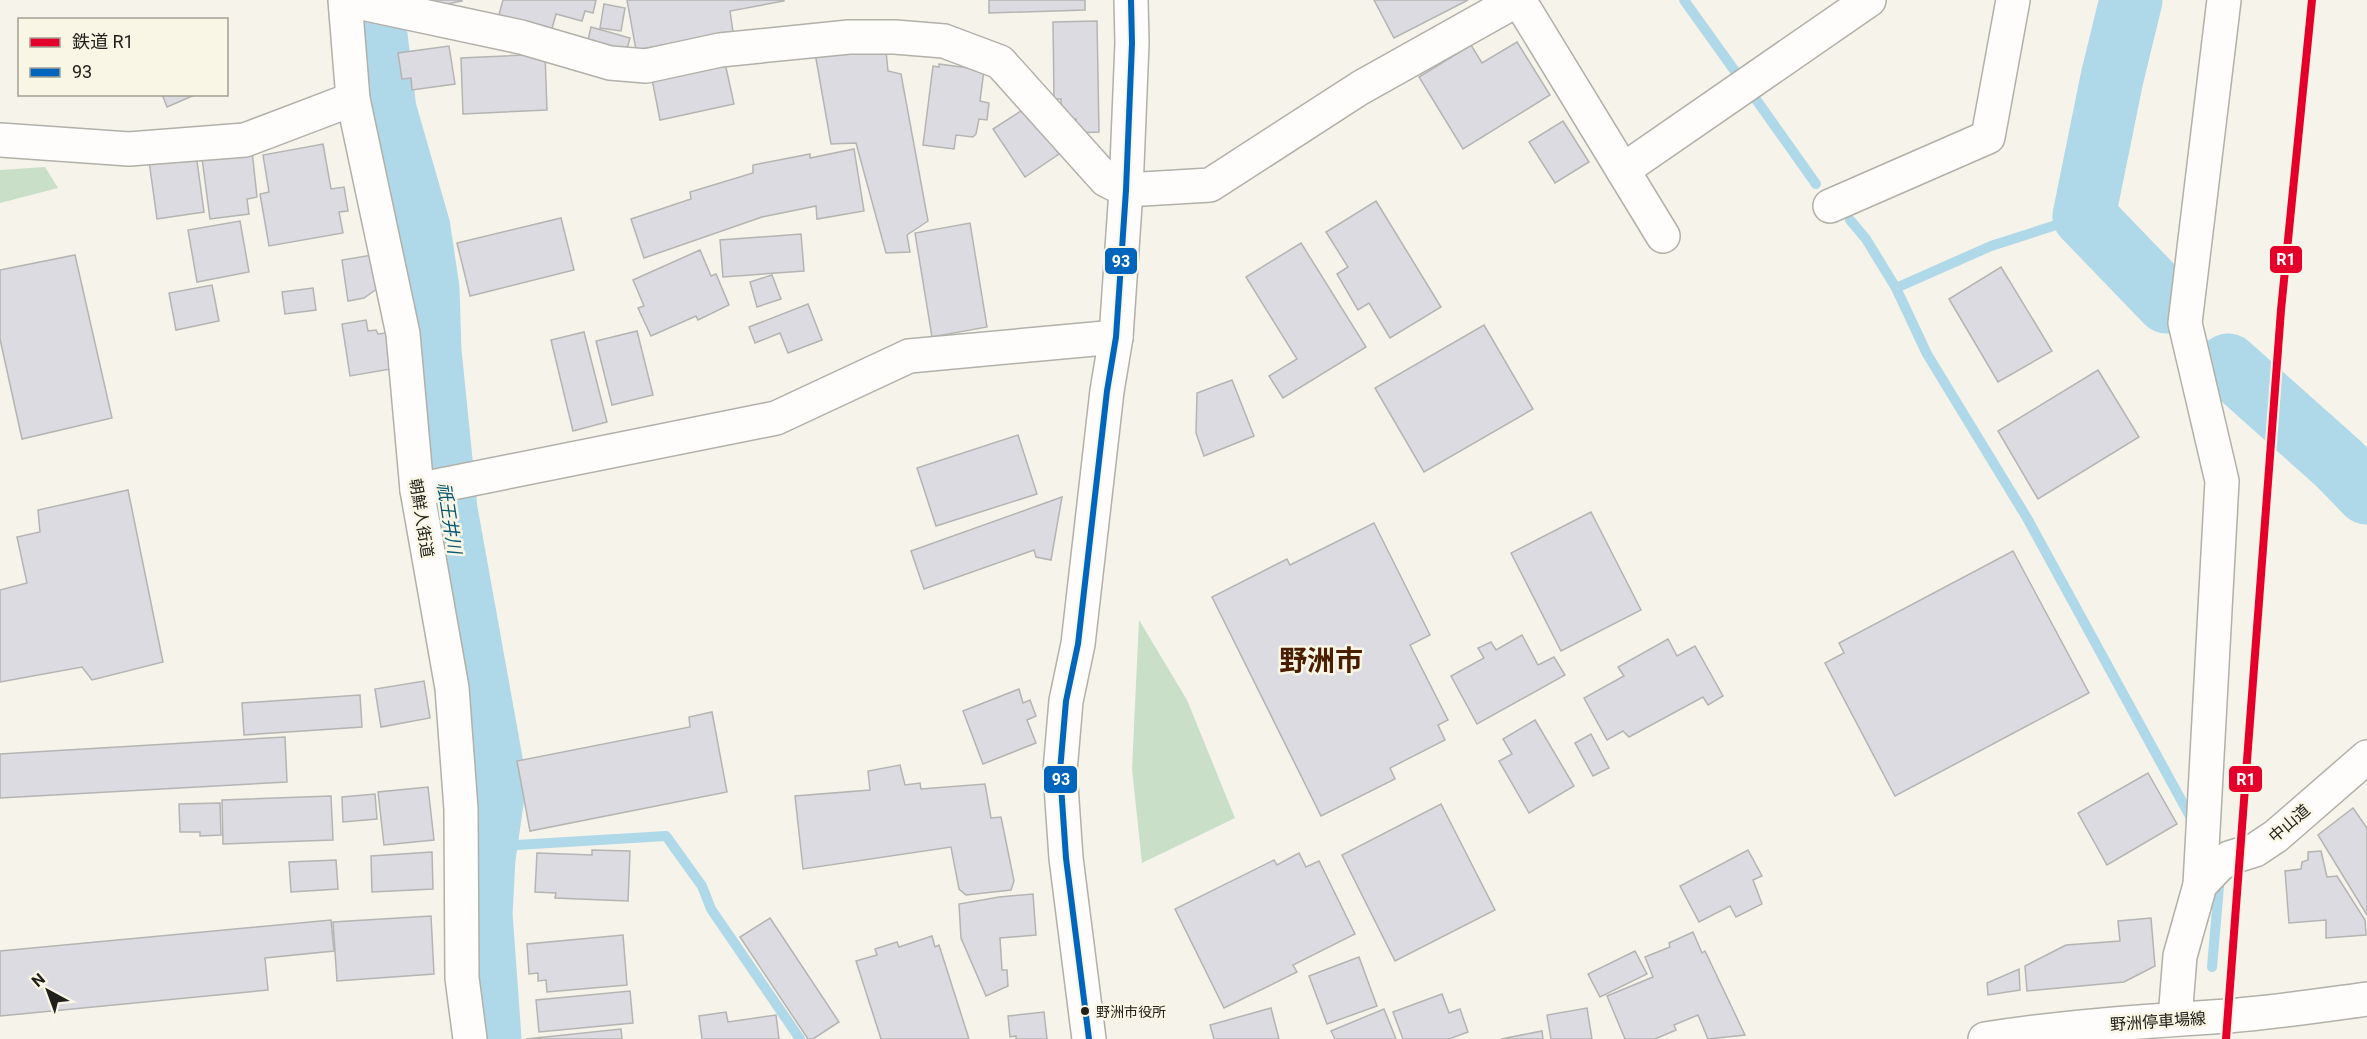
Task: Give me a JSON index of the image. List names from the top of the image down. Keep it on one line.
{"streets":{"street":["朝鮮人街道","中山道","野洲停車場線"]},"crossings":[["中山道","野洲停車場線"]],"districts":["野洲市"],"water":["祇王井川"],"places":["野洲市役所"],"lines":["rail line R1","transit line 93"],"legend":["鉄道 R1","93"],"north":"top left"}
